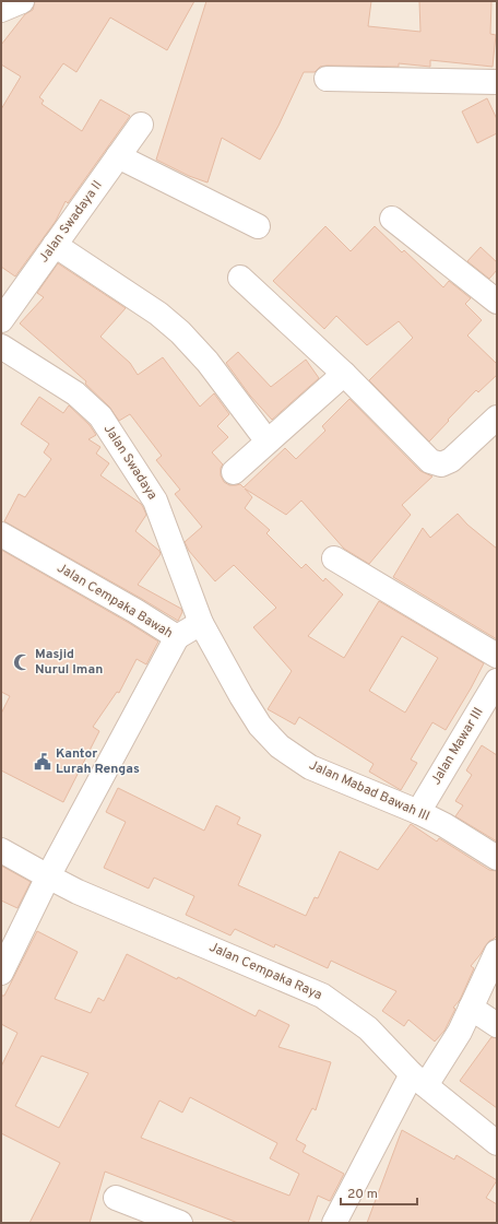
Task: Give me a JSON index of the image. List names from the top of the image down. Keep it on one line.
{"streets":{"street":["Jalan Swadaya II","Jalan Swadaya","Jalan Cempaka Bawah","Jalan Mawar III","Jalan Mabad Bawah III","Jalan Cempaka Raya"]},"crossings":[["Jalan Swadaya","Jalan Mabad Bawah III"],["Jalan Cempaka Bawah","Jalan Cempaka Raya"],["Jalan Mawar III","Jalan Mabad Bawah III"]],"places":{"mosque":["Masjid Nurul Iman"],"public building":["Kantor Lurah Rengas"]},"scale_bar":"20 m"}
